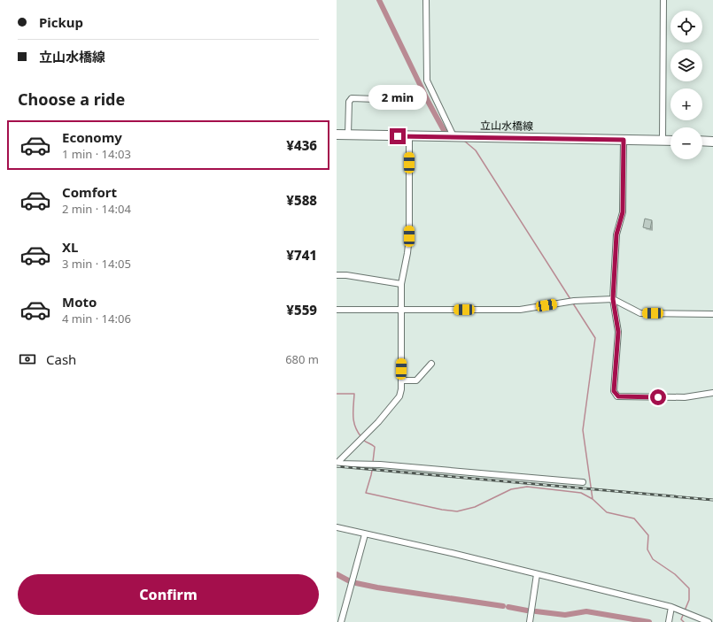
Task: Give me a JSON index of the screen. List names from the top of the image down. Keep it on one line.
{"streets":{"main road":["立山水橋線"]},"page":{"banner":["Pickup","立山水橋線"],"map_buttons":["+","−"],"heading":"Choose a ride","bubble":"2 min","list":[{"name":"Economy","note":"1 min · 14:03","value":"¥436"},{"name":"Comfort","note":"2 min · 14:04","value":"¥588"},{"name":"XL","note":"3 min · 14:05","value":"¥741"},{"name":"Moto","note":"4 min · 14:06","value":"¥559"}],"pay":["Cash","680 m"],"buttons":"Confirm"}}
